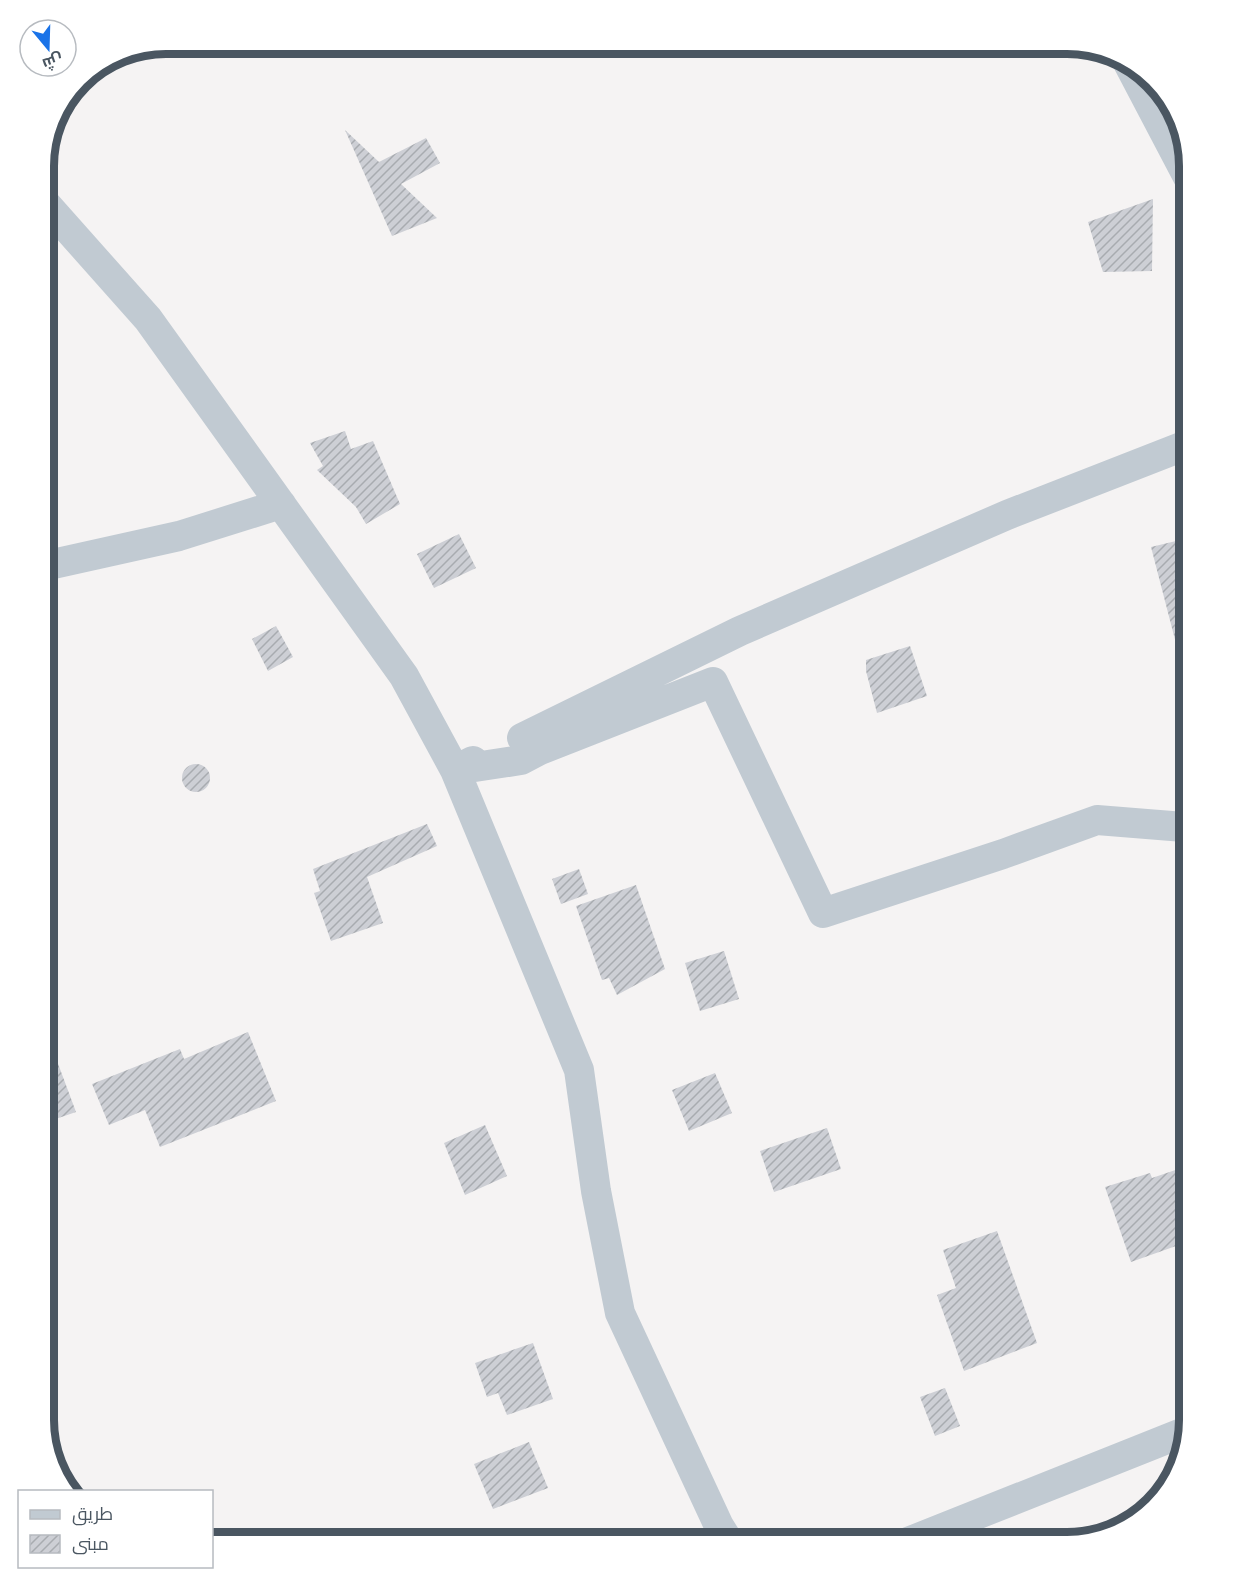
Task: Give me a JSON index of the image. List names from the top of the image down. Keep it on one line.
{"legend":["طريق","مبنى"],"north":"bottom"}
